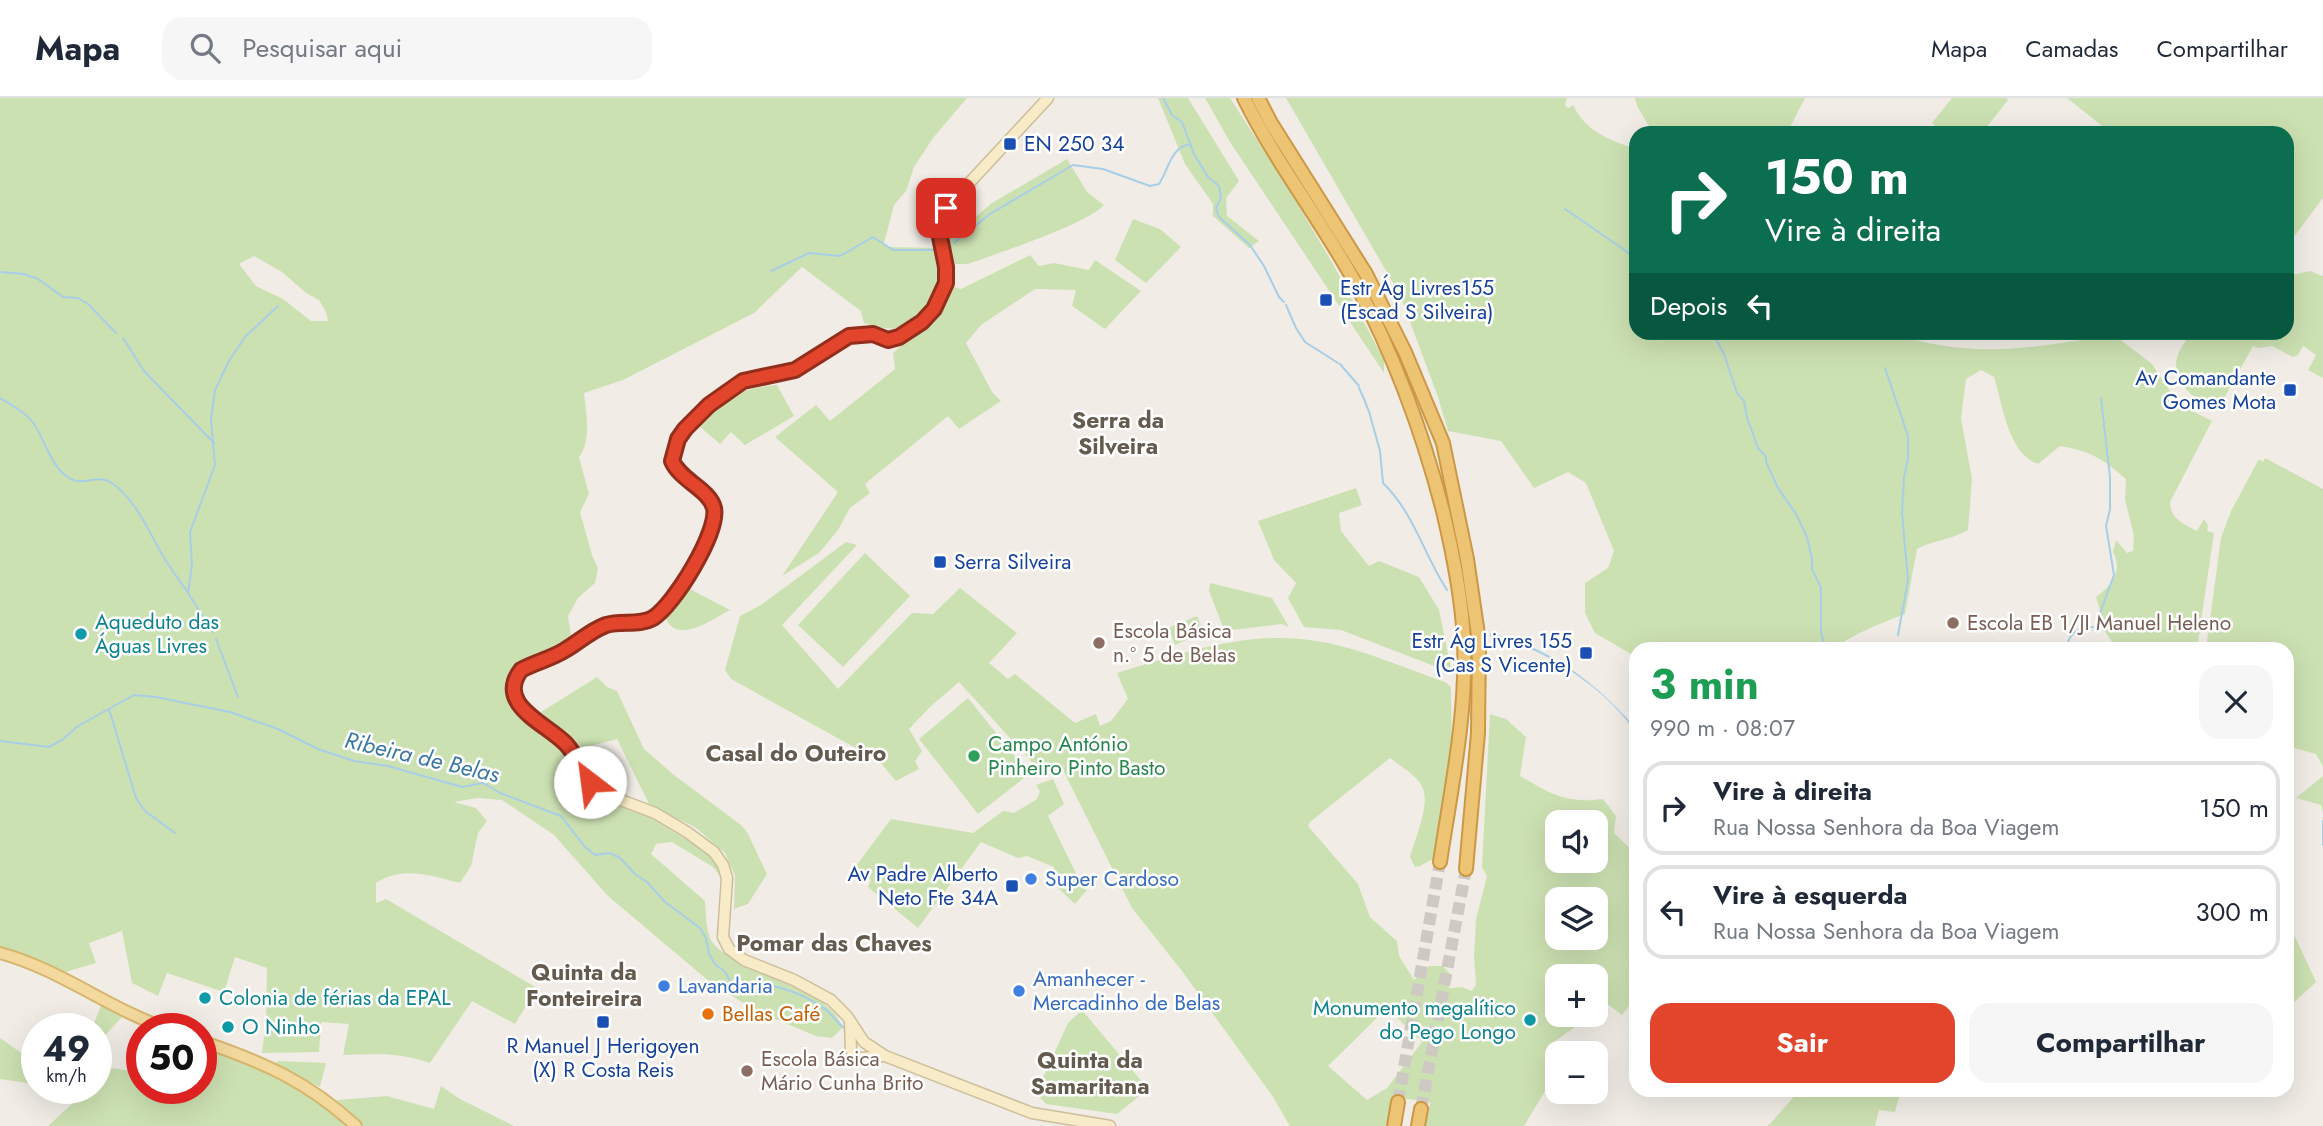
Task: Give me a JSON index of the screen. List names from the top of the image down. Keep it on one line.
{"districts":["Serra da Silveira","Casal do Outeiro","Pomar das Chaves","Quinta da Fonteireira","Quinta da Samaritana"],"water":["Ribeira de Belas"],"places":{"transit":["EN 250 34","Estr Ág Livres155 (Escad S Silveira)","Av Comandante Gomes Mota","Serra Silveira","Estr Ág Livres 155 (Cas S Vicente)","Av Padre Alberto Neto Fte 34A","R Manuel J Herigoyen (X) R Costa Reis"],"other":["Escola EB 1/JI Manuel Heleno","Aqueduto das Águas Livres","Escola Básica n.º 5 de Belas","Campo António Pinheiro Pinto Basto","Super Cardoso","Lavandaria","Amanhecer - Mercadinho de Belas","Colonia de férias da EPAL","Bellas Café","Monumento megalítico do Pego Longo","O Ninho","Escola Básica Mário Cunha Brito"]},"page":{"header":"Mapa","search":"Pesquisar aqui","nav":["Mapa","Camadas","Compartilhar"],"turn":["150 m","Vire à direita"],"then":"Depois","heading":["3 min","990 m · 08:07"],"list":[{"name":"Vire à direita","note":"Rua Nossa Senhora da Boa Viagem","value":"150 m"},{"name":"Vire à esquerda","note":"Rua Nossa Senhora da Boa Viagem","value":"300 m"}],"map_buttons":["+","−"],"buttons":["Sair","Compartilhar"],"speed":"49 km/h","limit":"50"}}
